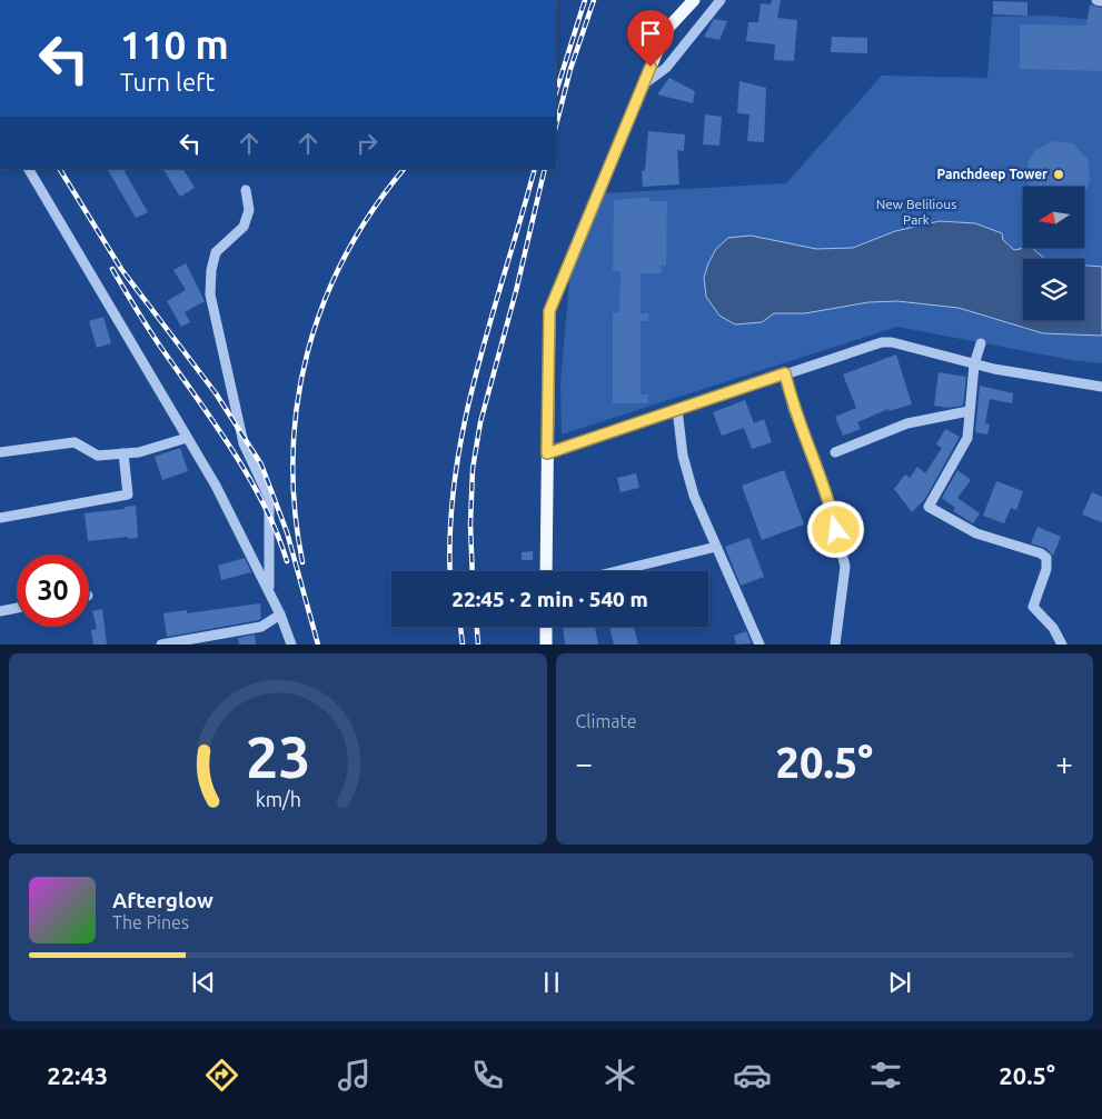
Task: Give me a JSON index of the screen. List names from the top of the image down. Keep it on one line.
{"parks":["New Belilious Park"],"places":["Panchdeep Tower"],"north":"left","page":{"turn":["110 m","Turn left"],"limit":"30","trip":"22:45 · 2 min · 540 m","tile":"Climate","heat":["−","20.5°","+"],"song":["Afterglow","The Pines"],"tabs":["22:43","20.5°"],"gauge":["23","km/h"]}}
